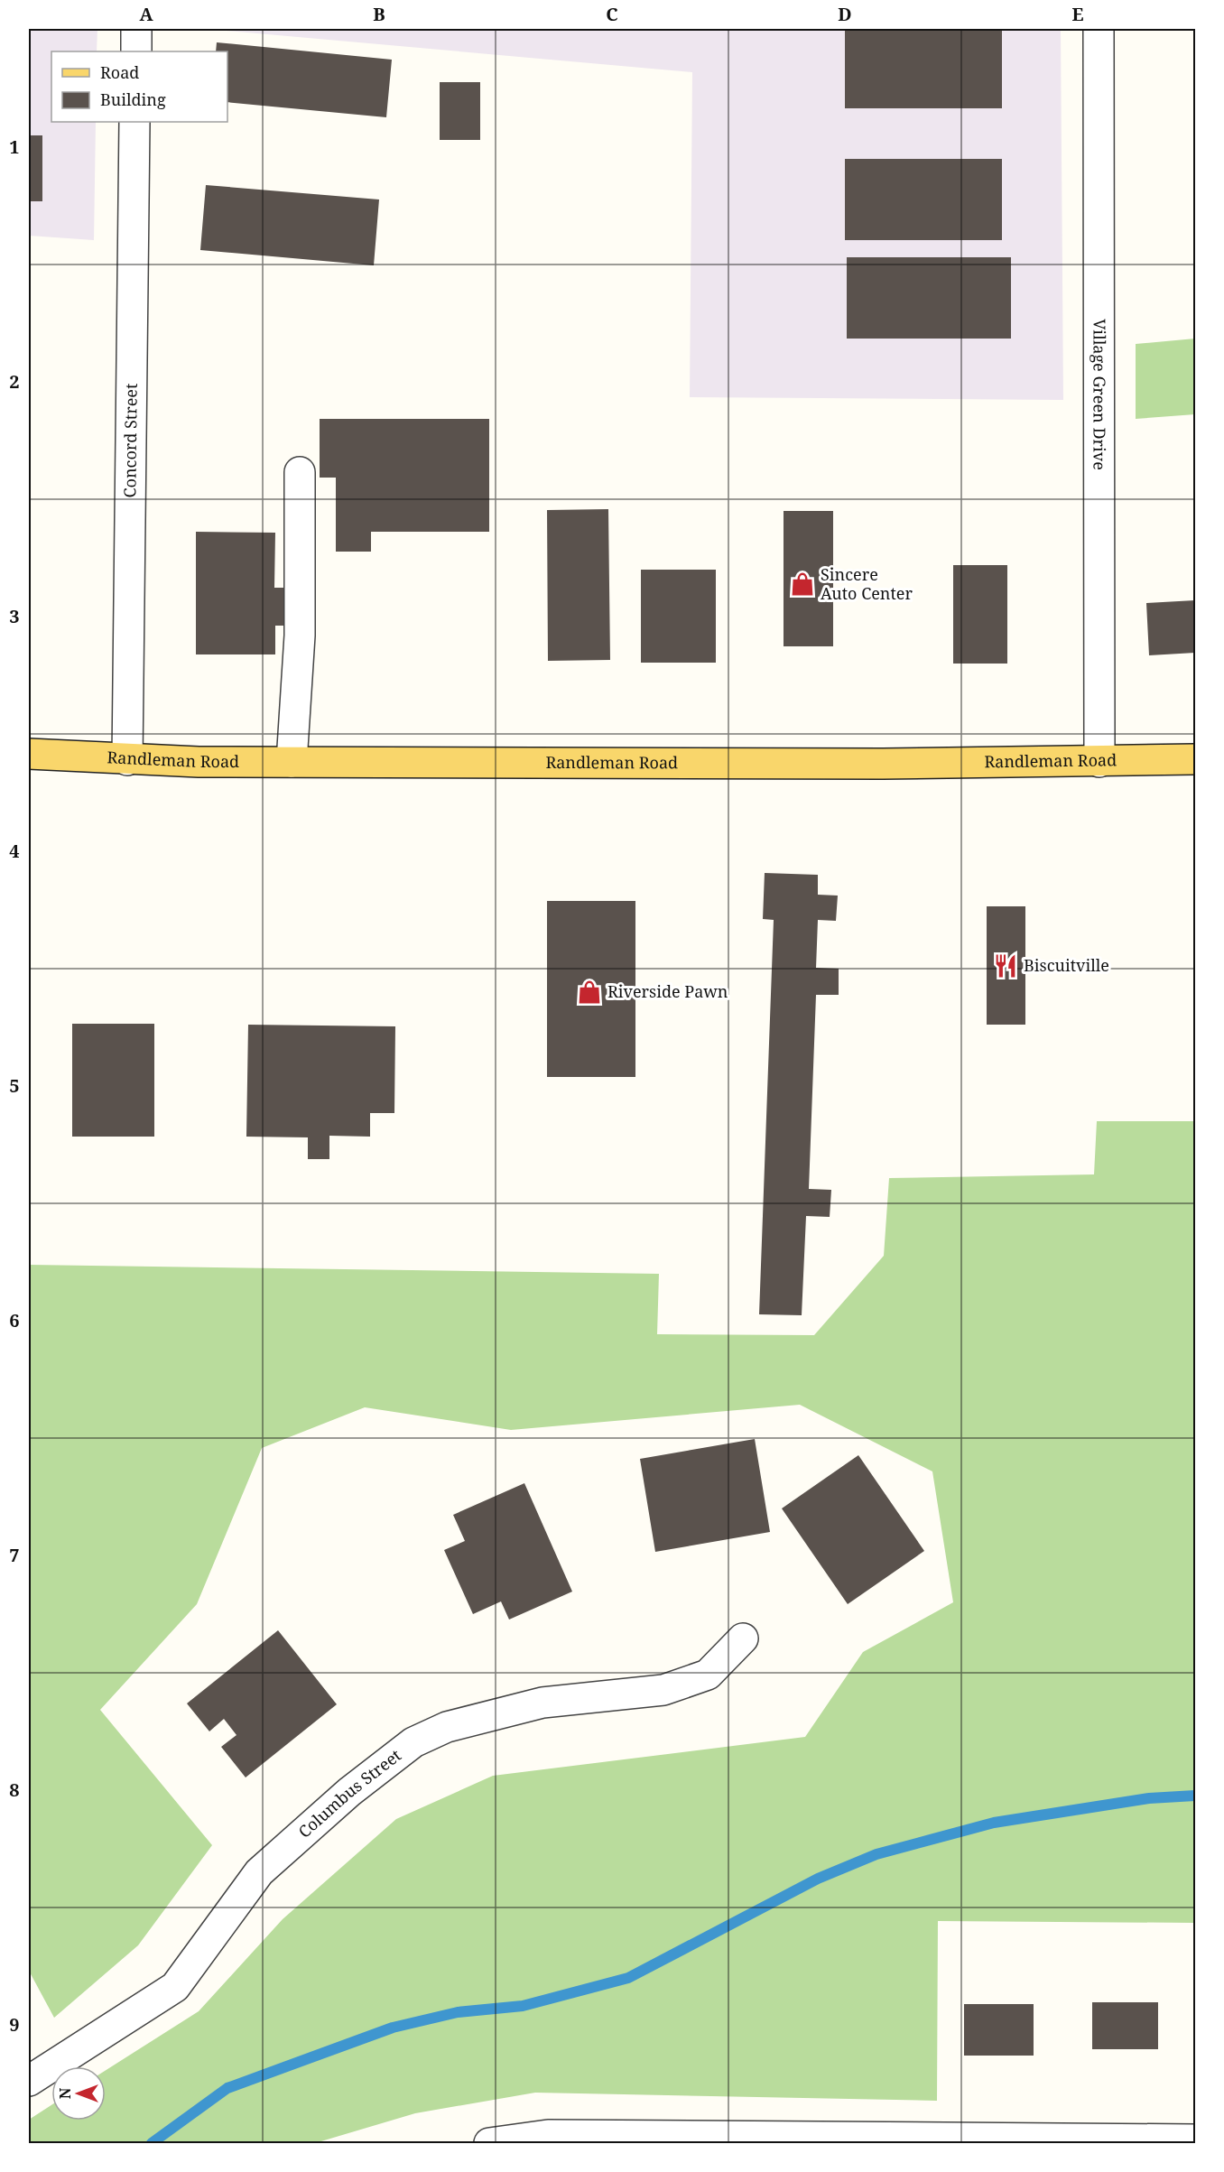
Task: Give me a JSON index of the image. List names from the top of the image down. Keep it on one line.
{"streets":{"main road":["Randleman Road"],"street":["Village Green Drive","Concord Street","Columbus Street"]},"crossings":[["Village Green Drive","Randleman Road"],["Concord Street","Randleman Road"]],"places":{"shop":["Sincere Auto Center","Riverside Pawn"],"restaurant":["Biscuitville"]},"legend":["Road","Building"],"north":"left","grid":{"columns":["A","B","C","D","E"],"rows":["1","2","3","4","5","6","7","8","9"]}}
